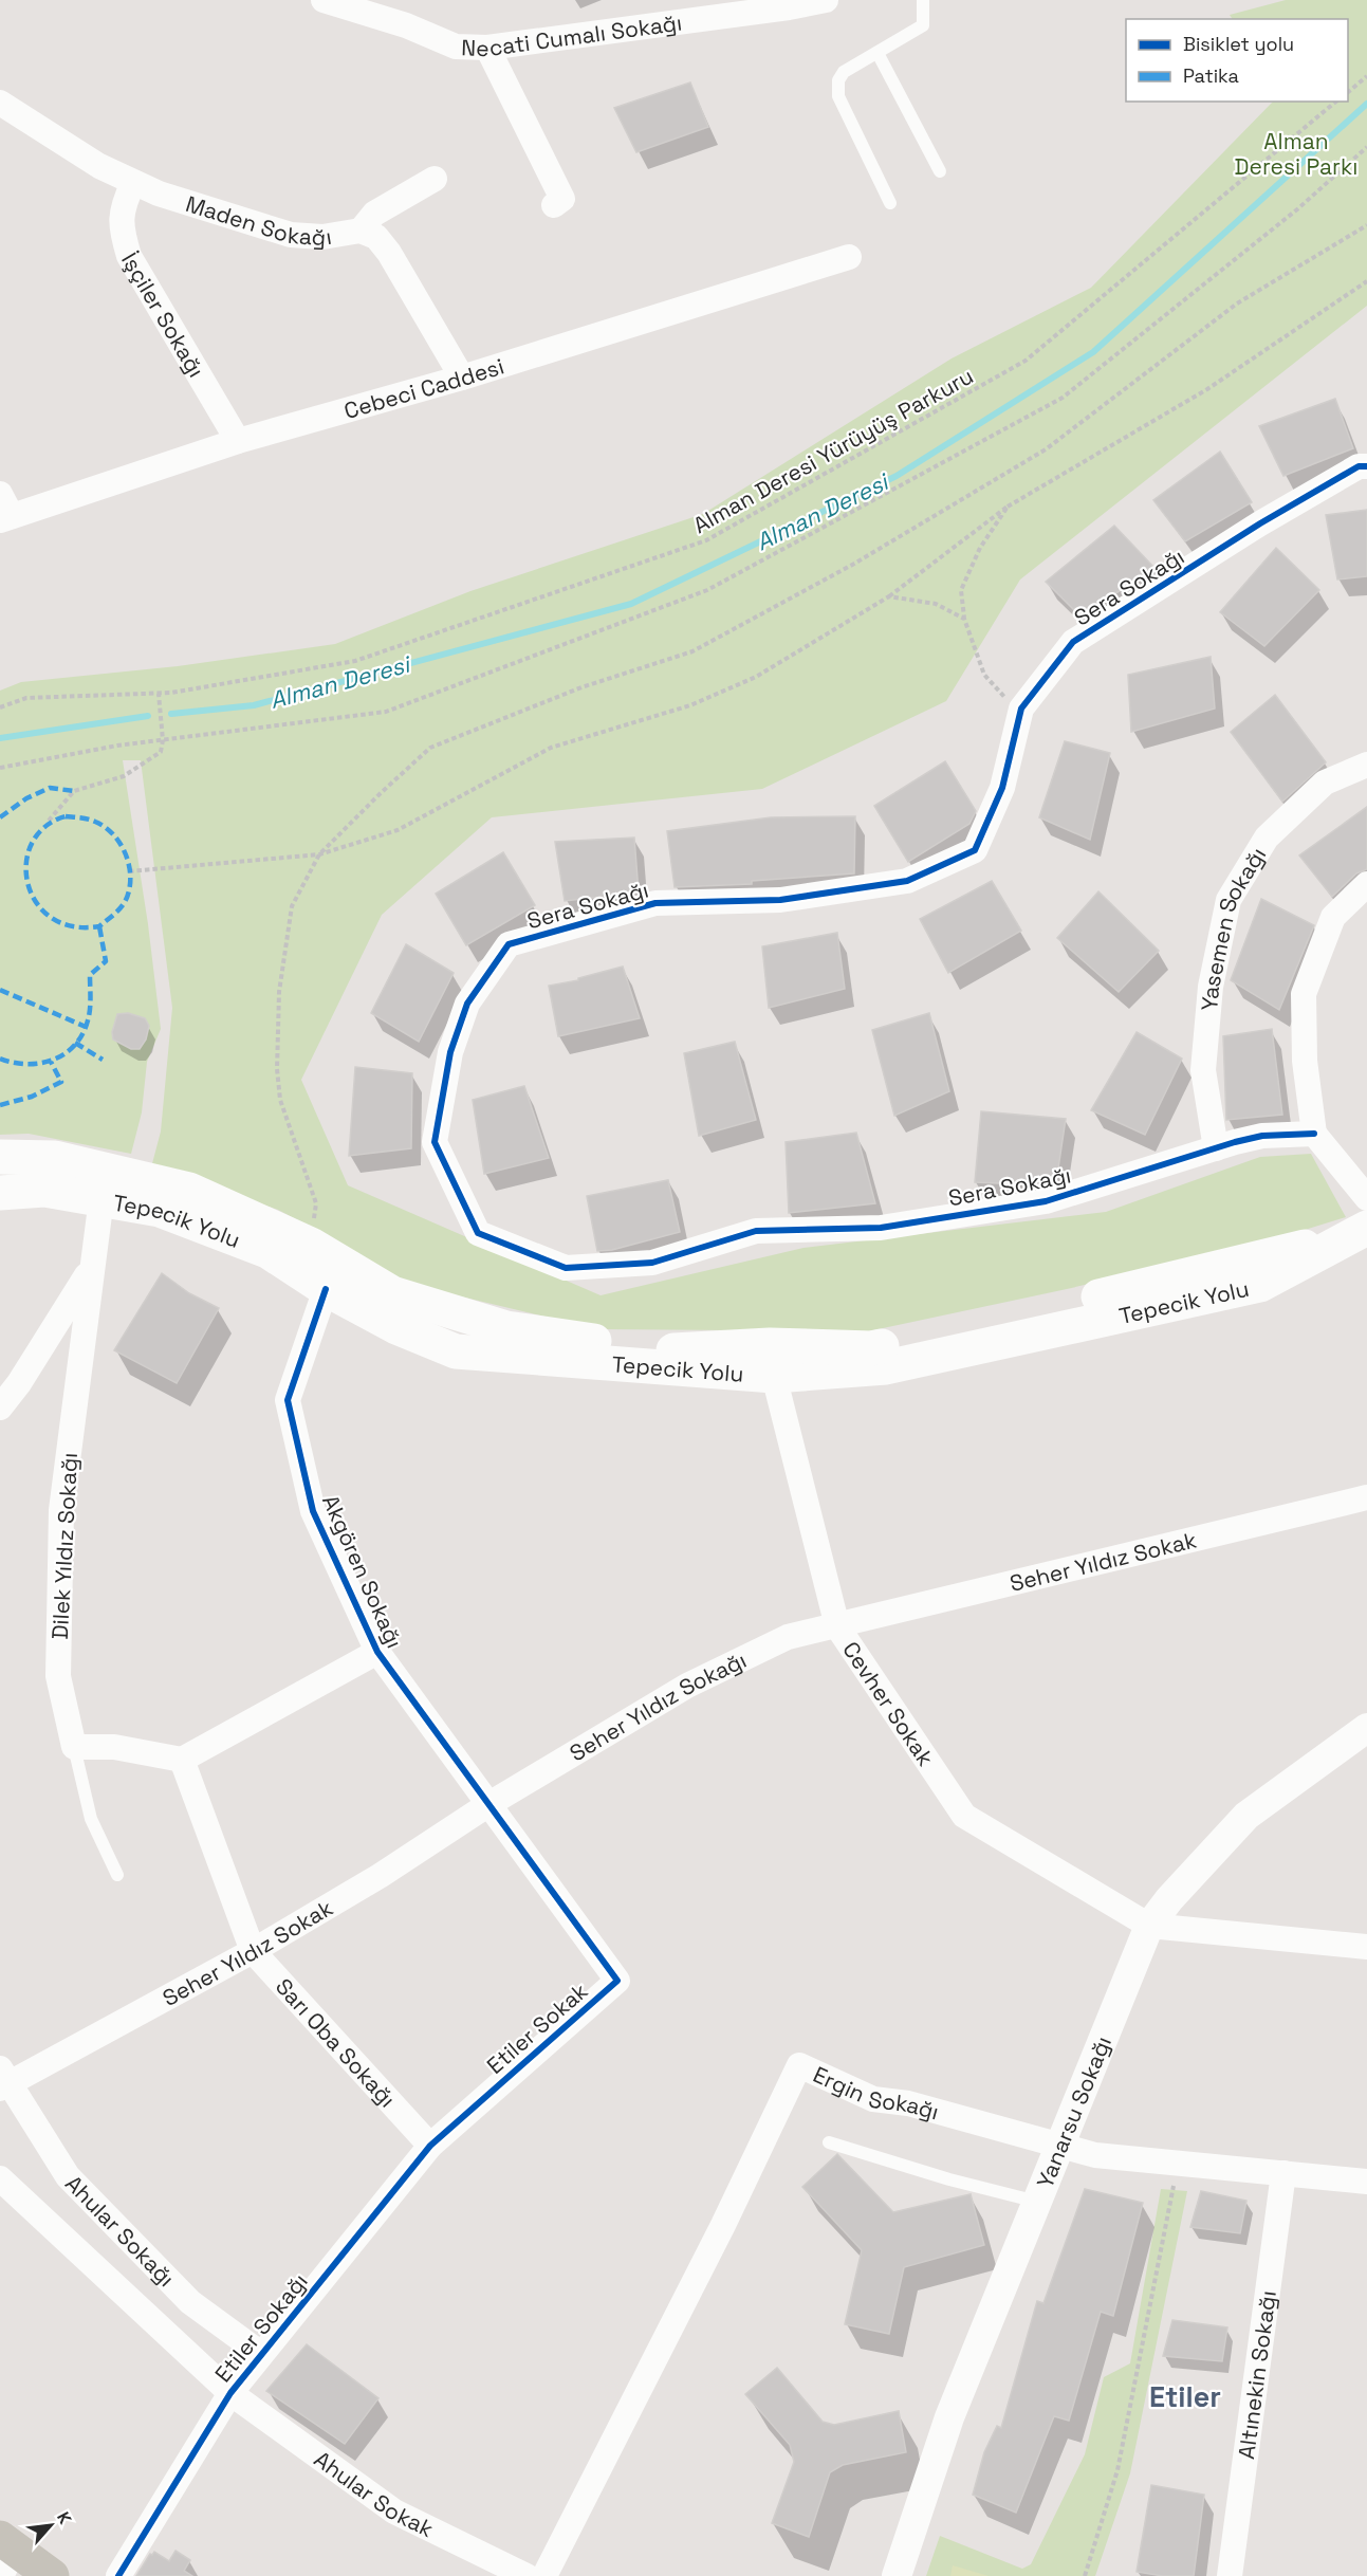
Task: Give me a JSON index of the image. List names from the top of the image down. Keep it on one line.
{"streets":{"main road":["Tepecik Yolu"],"street":["Necati Cumalı Sokağı","Maden Sokağı","İşçiler Sokağı","Cebeci Caddesi","Sera Sokağı","Yasemen Sokağı","Dilek Yıldız Sokağı","Seher Yıldız Sokak","Akgören Sokağı","Cevher Sokak","Seher Yıldız Sokağı","Etiler Sokak","Sarı Oba Sokağı","Ergin Sokağı","Yanarsu Sokağı","Ahular Sokağı","Etiler Sokağı","Altınekin Sokağı","Ahular Sokak"],"path":["Alman Deresi Yürüyüş Parkuru"]},"crossings":[["Maden Sokağı","İşçiler Sokağı"],["Maden Sokağı","Cebeci Caddesi"],["İşçiler Sokağı","Cebeci Caddesi"],["Sera Sokağı","Yasemen Sokağı"],["Tepecik Yolu","Dilek Yıldız Sokağı"],["Tepecik Yolu","Akgören Sokağı"],["Tepecik Yolu","Cevher Sokak"],["Seher Yıldız Sokak","Akgören Sokağı"],["Seher Yıldız Sokak","Cevher Sokak"],["Seher Yıldız Sokak","Seher Yıldız Sokağı"],["Seher Yıldız Sokak","Etiler Sokak"],["Seher Yıldız Sokak","Sarı Oba Sokağı"],["Seher Yıldız Sokak","Ahular Sokağı"],["Akgören Sokağı","Seher Yıldız Sokağı"],["Akgören Sokağı","Etiler Sokak"],["Cevher Sokak","Seher Yıldız Sokağı"],["Cevher Sokak","Yanarsu Sokağı"],["Seher Yıldız Sokağı","Etiler Sokak"],["Etiler Sokak","Sarı Oba Sokağı"],["Etiler Sokak","Etiler Sokağı"],["Sarı Oba Sokağı","Etiler Sokağı"],["Ergin Sokağı","Yanarsu Sokağı"],["Ergin Sokağı","Altınekin Sokağı"],["Ahular Sokağı","Etiler Sokağı"],["Ahular Sokağı","Ahular Sokak"],["Etiler Sokağı","Ahular Sokak"]],"districts":["Etiler"],"water":["Alman Deresi"],"parks":["Alman Deresi Parkı"],"legend":["Bisiklet yolu","Patika"],"north":"top right"}
